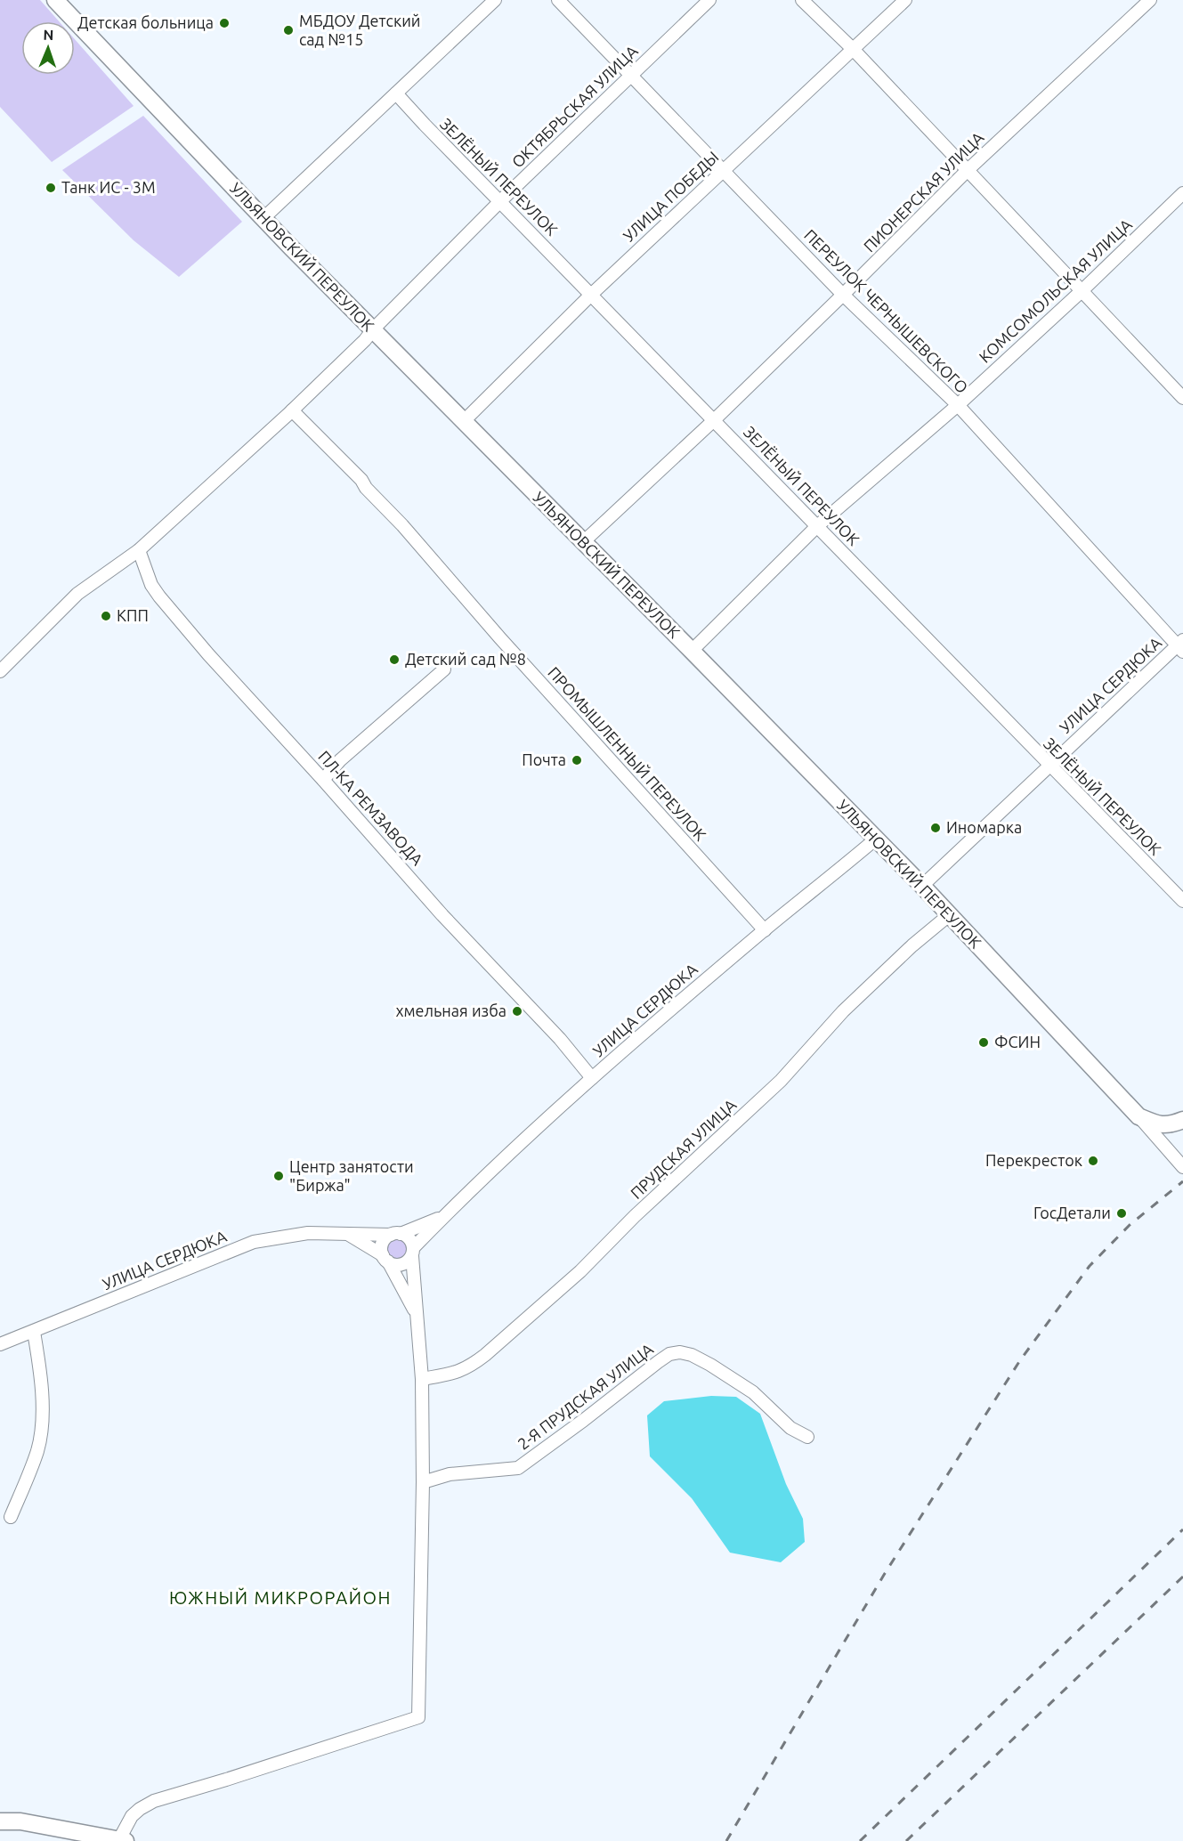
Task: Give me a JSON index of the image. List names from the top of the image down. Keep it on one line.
{"streets":{"main road":["УЛЬЯНОВСКИЙ ПЕРЕУЛОК"],"street":["ОКТЯБРЬСКАЯ УЛИЦА","ЗЕЛЁНЫЙ ПЕРЕУЛОК","ПИОНЕРСКАЯ УЛИЦА","УЛИЦА ПОБЕДЫ","КОМСОМОЛЬСКАЯ УЛИЦА","ПЕРЕУЛОК ЧЕРНЫШЕВСКОГО","УЛИЦА СЕРДЮКА","ПРОМЫШЛЕННЫЙ ПЕРЕУЛОК","ПЛ-КА РЕМЗАВОДА","ПРУДСКАЯ УЛИЦА","2-Я ПРУДСКАЯ УЛИЦА"]},"crossings":[["ОКТЯБРЬСКАЯ УЛИЦА","ЗЕЛЁНЫЙ ПЕРЕУЛОК"],["ОКТЯБРЬСКАЯ УЛИЦА","УЛЬЯНОВСКИЙ ПЕРЕУЛОК"],["ОКТЯБРЬСКАЯ УЛИЦА","ПЕРЕУЛОК ЧЕРНЫШЕВСКОГО"],["ОКТЯБРЬСКАЯ УЛИЦА","ПРОМЫШЛЕННЫЙ ПЕРЕУЛОК"],["ОКТЯБРЬСКАЯ УЛИЦА","ПЛ-КА РЕМЗАВОДА"],["ЗЕЛЁНЫЙ ПЕРЕУЛОК","ПИОНЕРСКАЯ УЛИЦА"],["ЗЕЛЁНЫЙ ПЕРЕУЛОК","УЛИЦА ПОБЕДЫ"],["ЗЕЛЁНЫЙ ПЕРЕУЛОК","КОМСОМОЛЬСКАЯ УЛИЦА"],["ЗЕЛЁНЫЙ ПЕРЕУЛОК","УЛИЦА СЕРДЮКА"],["ПИОНЕРСКАЯ УЛИЦА","УЛЬЯНОВСКИЙ ПЕРЕУЛОК"],["ПИОНЕРСКАЯ УЛИЦА","ПЕРЕУЛОК ЧЕРНЫШЕВСКОГО"],["УЛИЦА ПОБЕДЫ","УЛЬЯНОВСКИЙ ПЕРЕУЛОК"],["УЛИЦА ПОБЕДЫ","ПЕРЕУЛОК ЧЕРНЫШЕВСКОГО"],["УЛЬЯНОВСКИЙ ПЕРЕУЛОК","КОМСОМОЛЬСКАЯ УЛИЦА"],["УЛЬЯНОВСКИЙ ПЕРЕУЛОК","УЛИЦА СЕРДЮКА"],["УЛЬЯНОВСКИЙ ПЕРЕУЛОК","ПРУДСКАЯ УЛИЦА"],["КОМСОМОЛЬСКАЯ УЛИЦА","ПЕРЕУЛОК ЧЕРНЫШЕВСКОГО"],["ПЕРЕУЛОК ЧЕРНЫШЕВСКОГО","УЛИЦА СЕРДЮКА"],["УЛИЦА СЕРДЮКА","ПРОМЫШЛЕННЫЙ ПЕРЕУЛОК"],["УЛИЦА СЕРДЮКА","ПЛ-КА РЕМЗАВОДА"]],"districts":["ЮЖНЫЙ МИКРОРАЙОН"],"places":["Детская больница","МБДОУ Детский сад №15","Танк ИС - 3М","КПП","Детский сад №8","Почта","Иномарка","хмельная изба","ФСИН","Перекресток","Центр занятости \"Биржа\"","ГосДетали"],"north":"top"}
